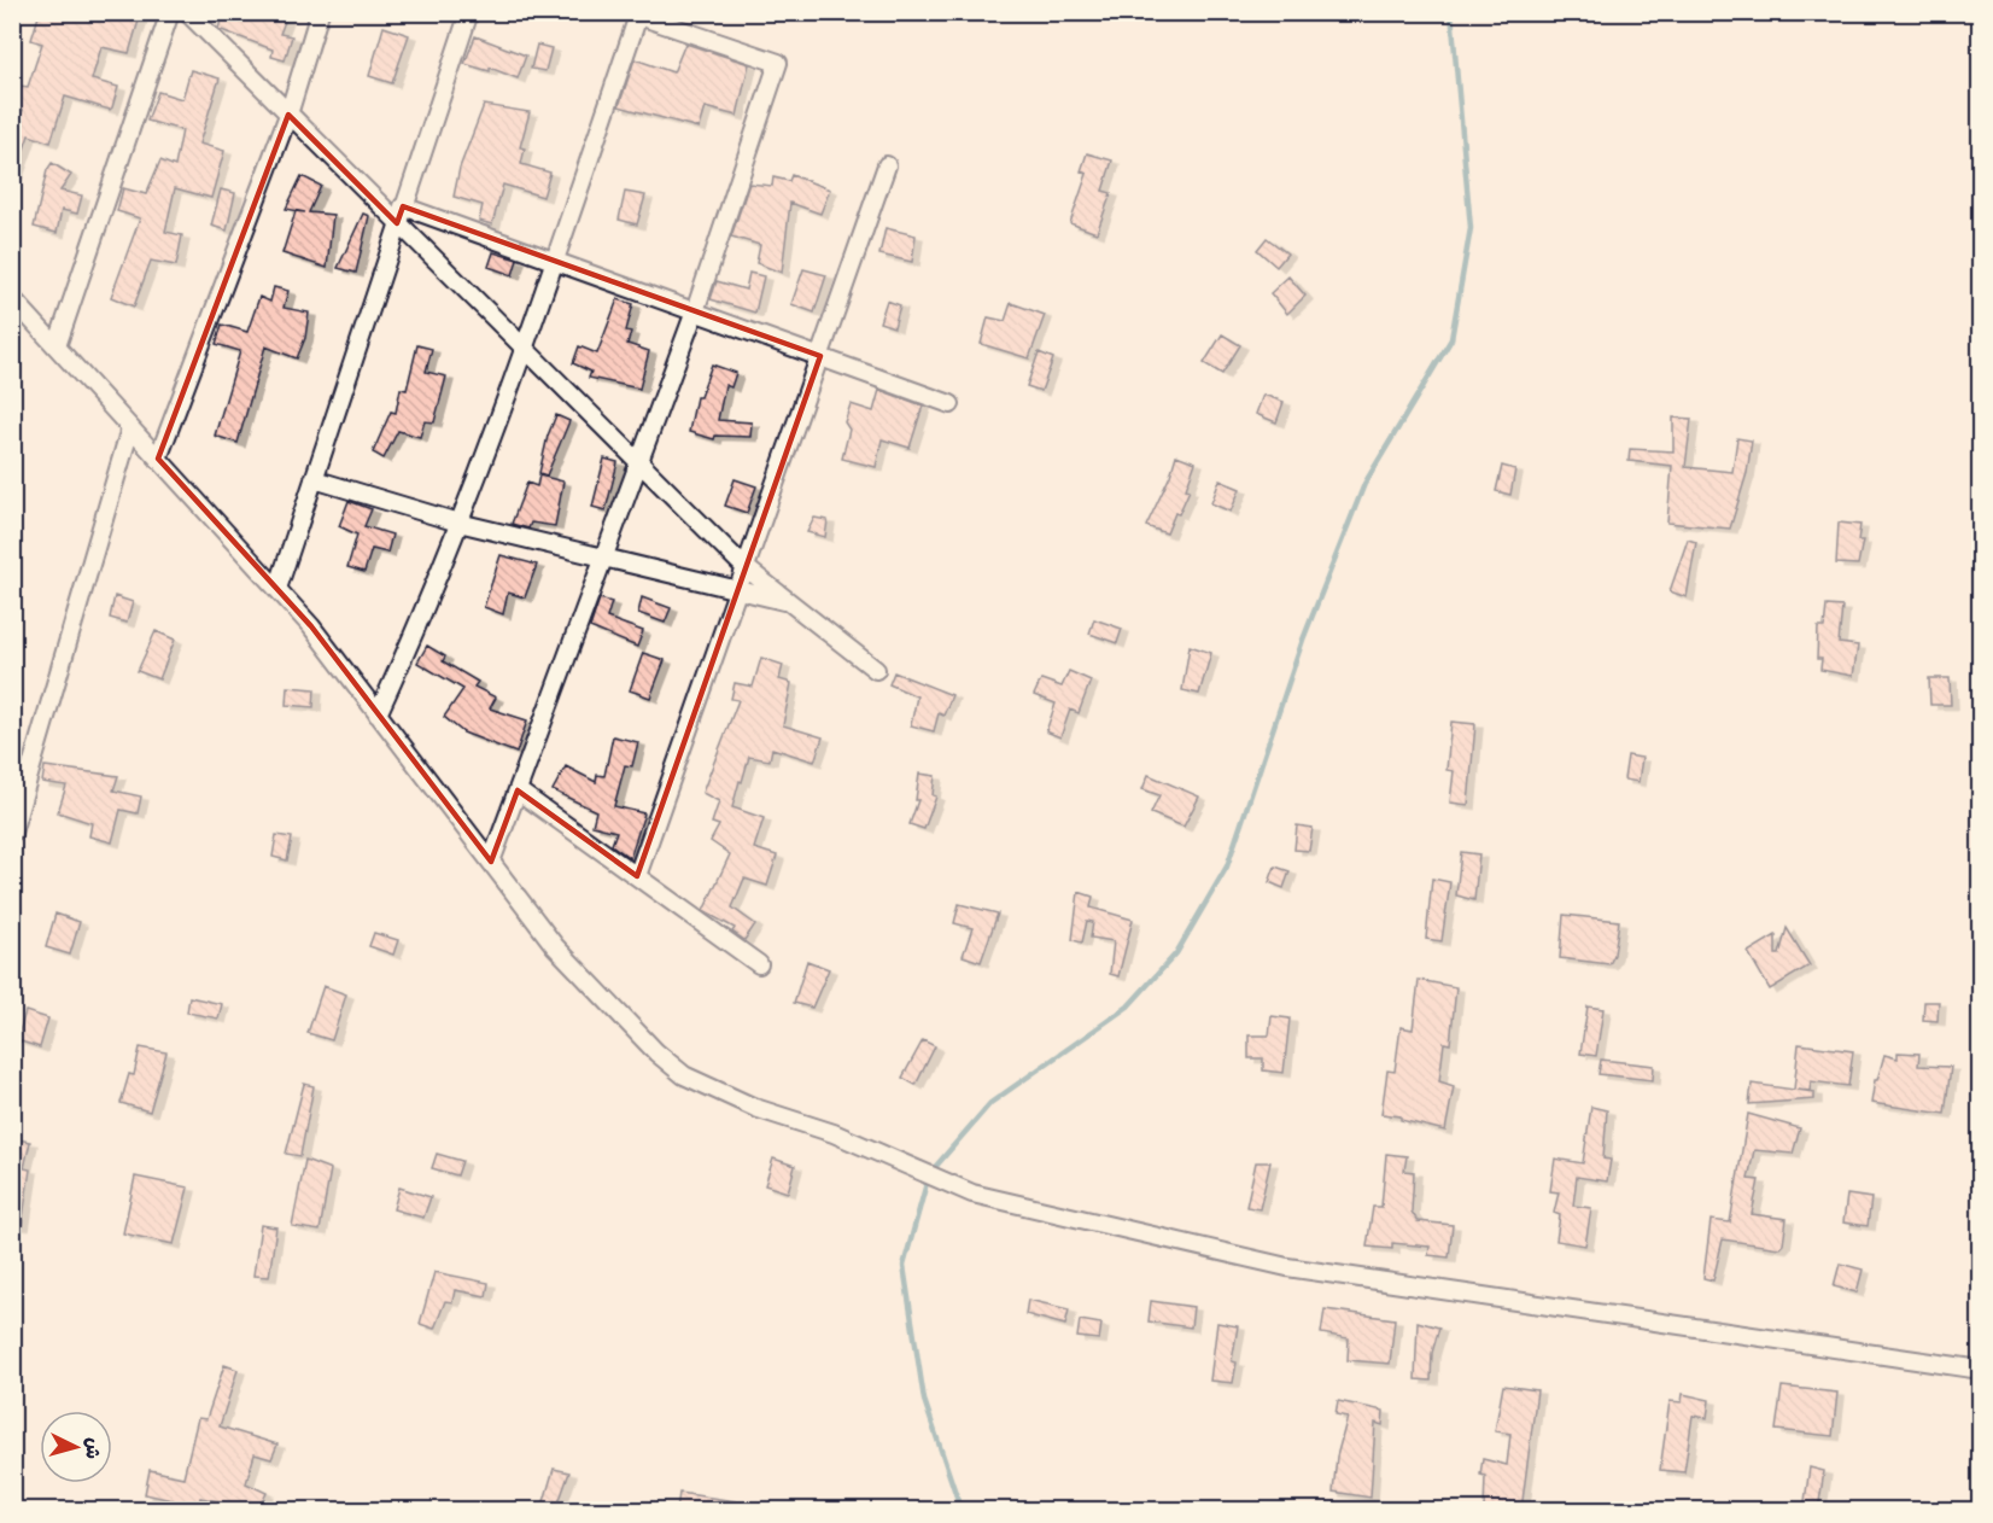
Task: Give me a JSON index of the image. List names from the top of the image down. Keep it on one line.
{"north":"right"}
